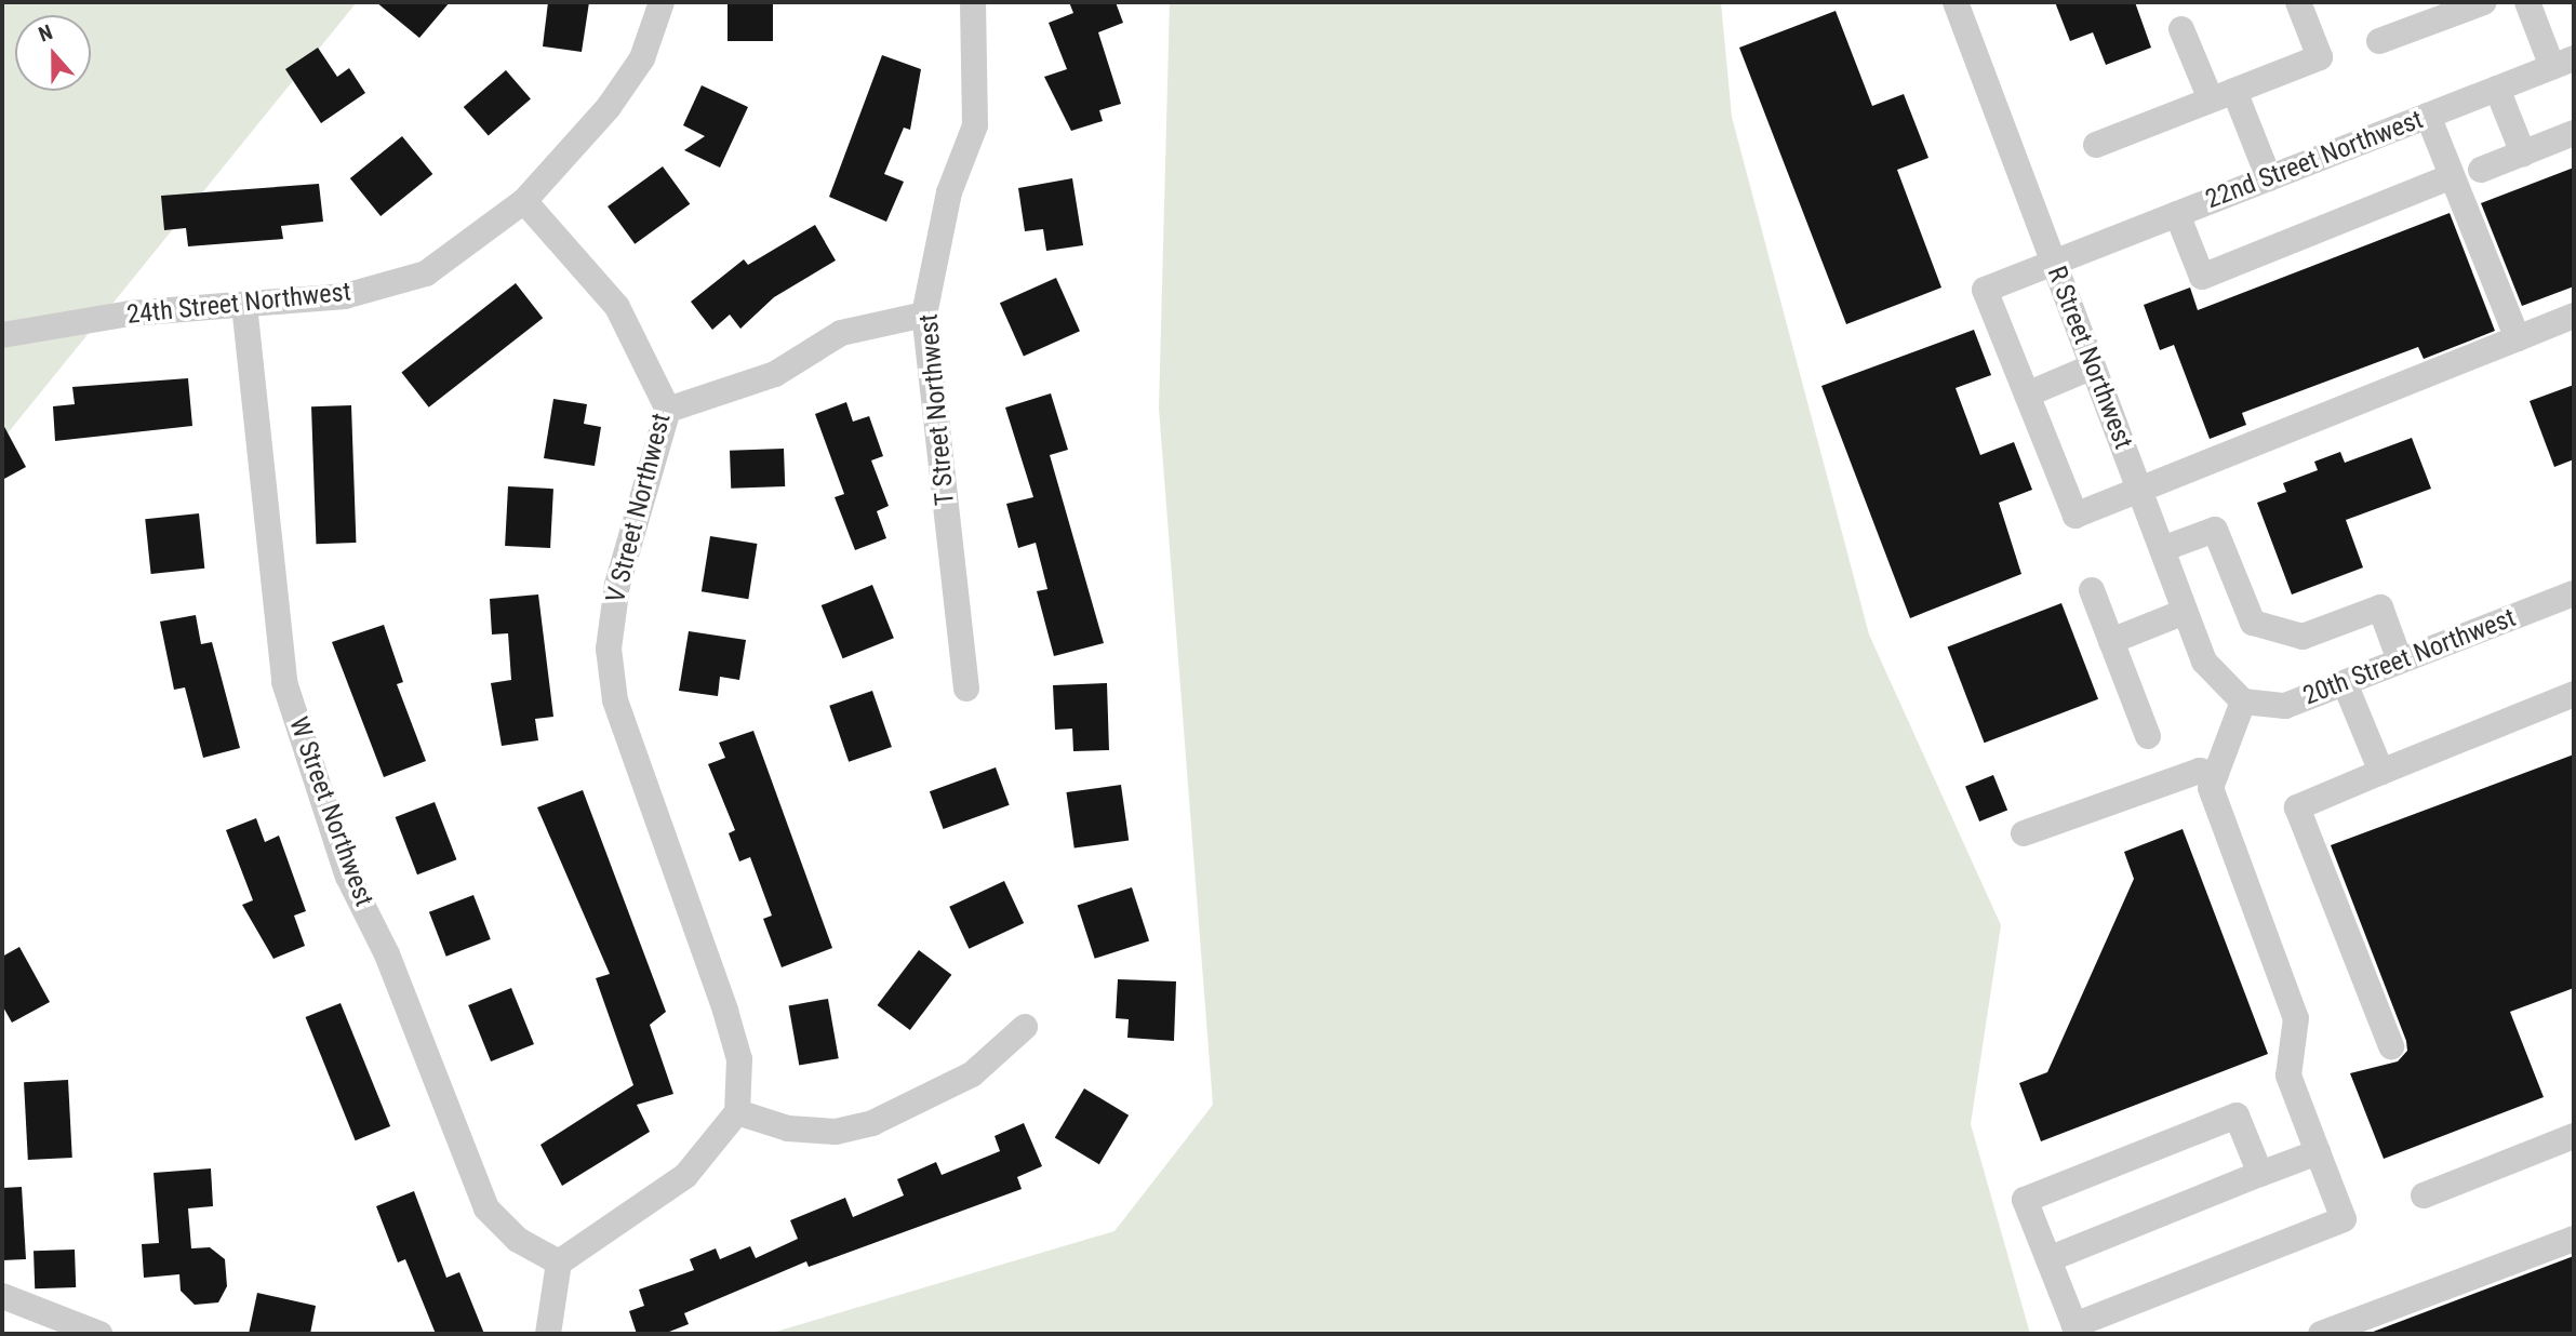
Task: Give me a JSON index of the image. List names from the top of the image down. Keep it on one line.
{"streets":{"street":["22nd Street Northwest","24th Street Northwest","R Street Northwest","T Street Northwest","V Street Northwest","20th Street Northwest","W Street Northwest"]},"crossings":[["22nd Street Northwest","R Street Northwest"],["24th Street Northwest","V Street Northwest"],["24th Street Northwest","W Street Northwest"],["R Street Northwest","20th Street Northwest"]],"north":"top"}
